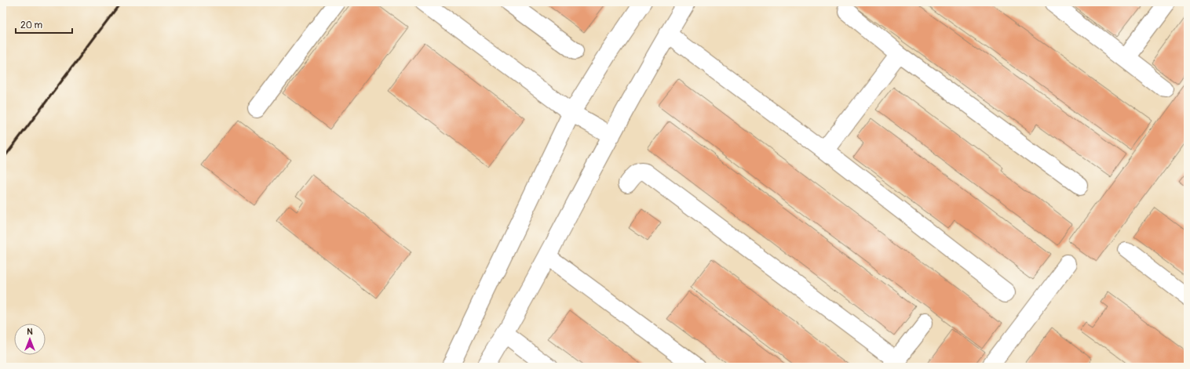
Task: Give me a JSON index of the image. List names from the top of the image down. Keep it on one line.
{"scale_bar":"20 m","north":"top"}
